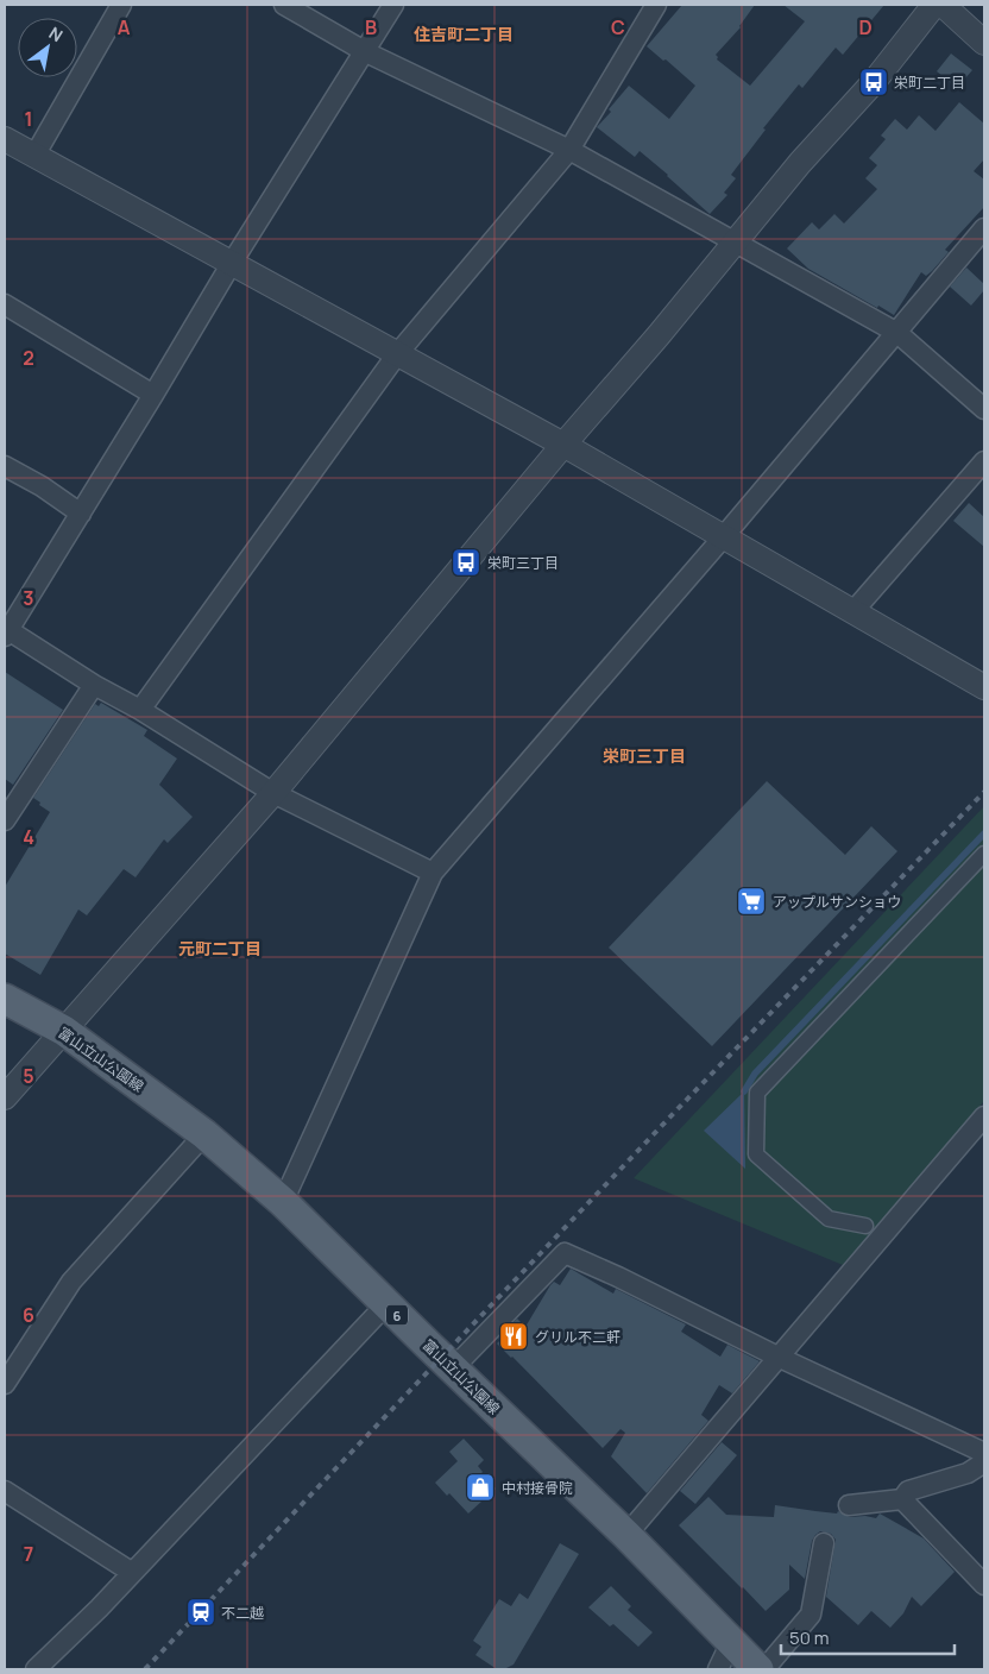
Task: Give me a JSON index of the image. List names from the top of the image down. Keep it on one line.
{"streets":{"main road":["富山立山公園線","6"]},"districts":["住吉町二丁目","栄町三丁目","元町二丁目"],"places":{"bus stop":["栄町二丁目","栄町三丁目"],"supermarket":["アップルサンショウ"],"restaurant":["グリル不二軒"],"shop":["中村接骨院"],"station":["不二越"]},"scale_bar":"50 m","north":"top right","grid":{"columns":["A","B","C","D"],"rows":["1","2","3","4","5","6","7"]}}
